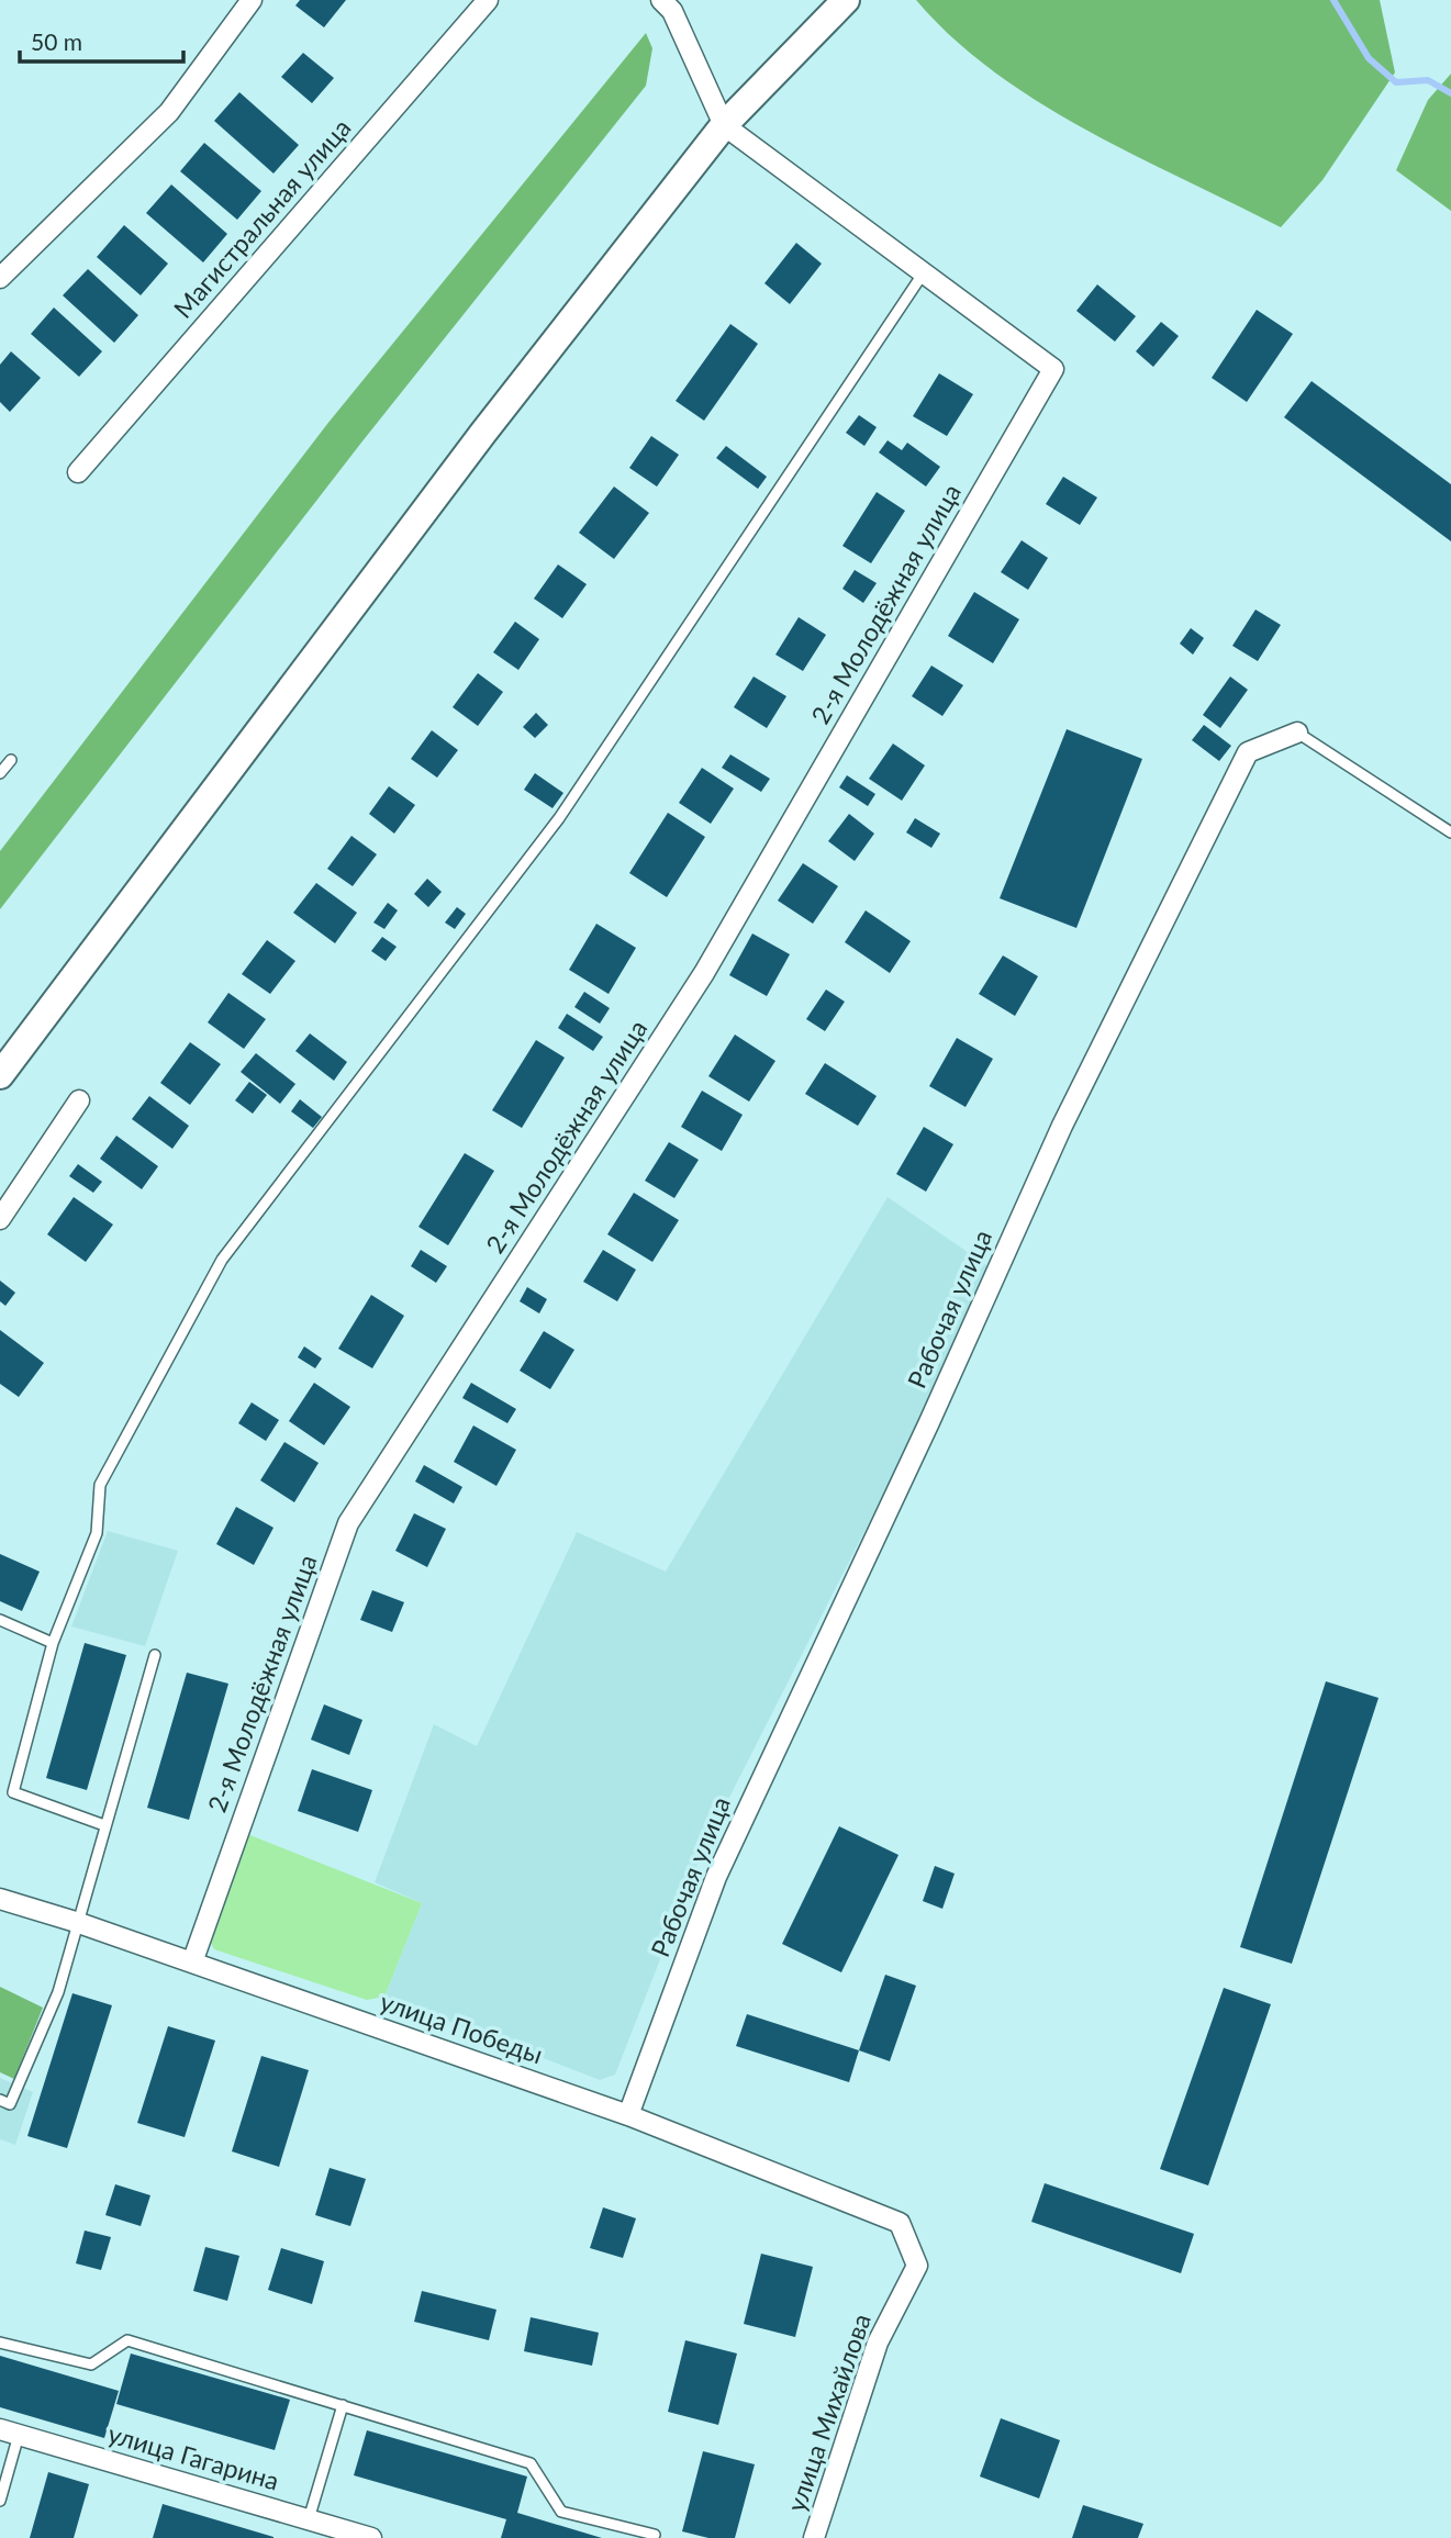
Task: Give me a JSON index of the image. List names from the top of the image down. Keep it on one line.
{"streets":{"street":["Магистральная улица","2-я Молодёжная улица","Рабочая улица","улица Победы","улица Михайлова","улица Гагарина"]},"crossings":[["2-я Молодёжная улица","улица Победы"],["Рабочая улица","улица Победы"],["улица Победы","улица Михайлова"]],"scale_bar":"50 m"}
